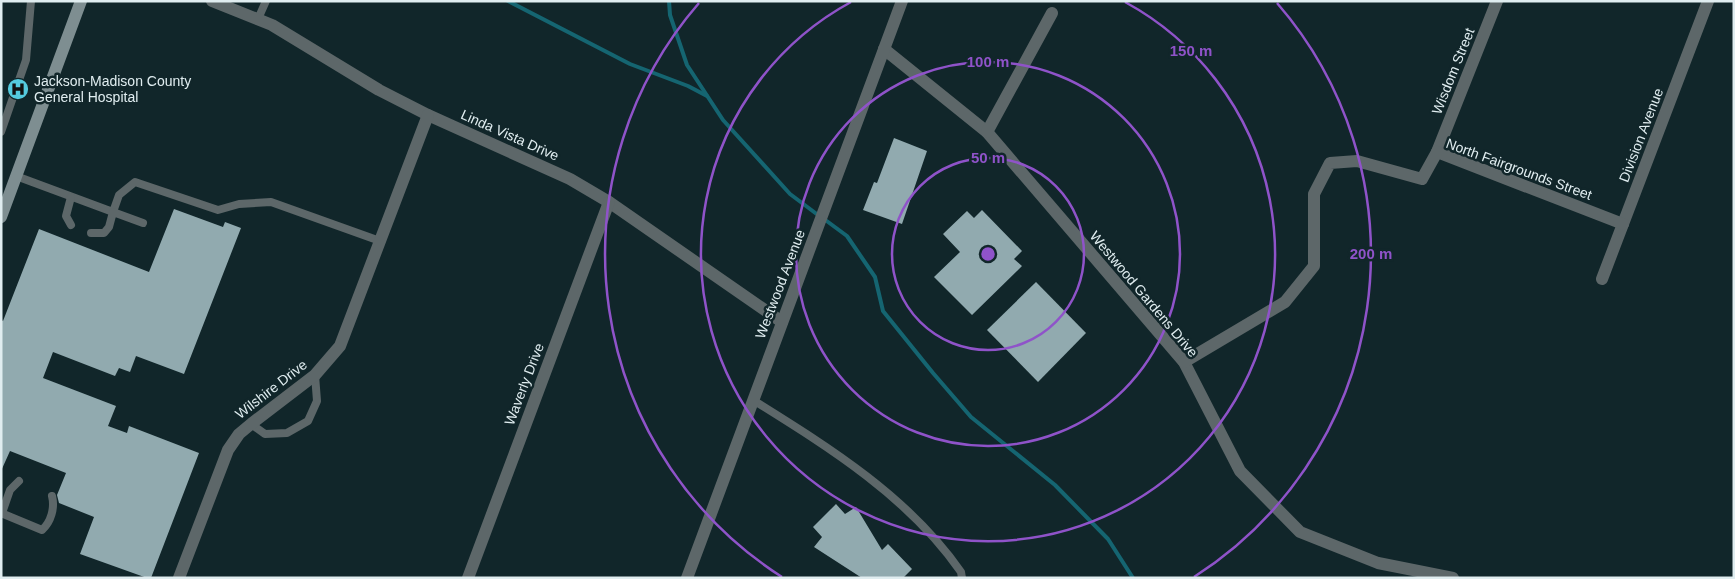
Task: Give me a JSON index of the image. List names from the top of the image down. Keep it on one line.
{"streets":{"street":["Wisdom Street","Linda Vista Drive","Division Avenue","North Fairgrounds Street","Westwood Avenue","Westwood Gardens Drive","Waverly Drive","Wilshire Drive"]},"crossings":[["Wisdom Street","North Fairgrounds Street"],["Linda Vista Drive","Westwood Avenue"],["Linda Vista Drive","Waverly Drive"],["Linda Vista Drive","Wilshire Drive"],["Division Avenue","North Fairgrounds Street"],["North Fairgrounds Street","Westwood Gardens Drive"],["Westwood Avenue","Westwood Gardens Drive"]],"places":{"hospital":["Jackson-Madison County General Hospital"]},"rings":["150 m","100 m","50 m","200 m"]}
